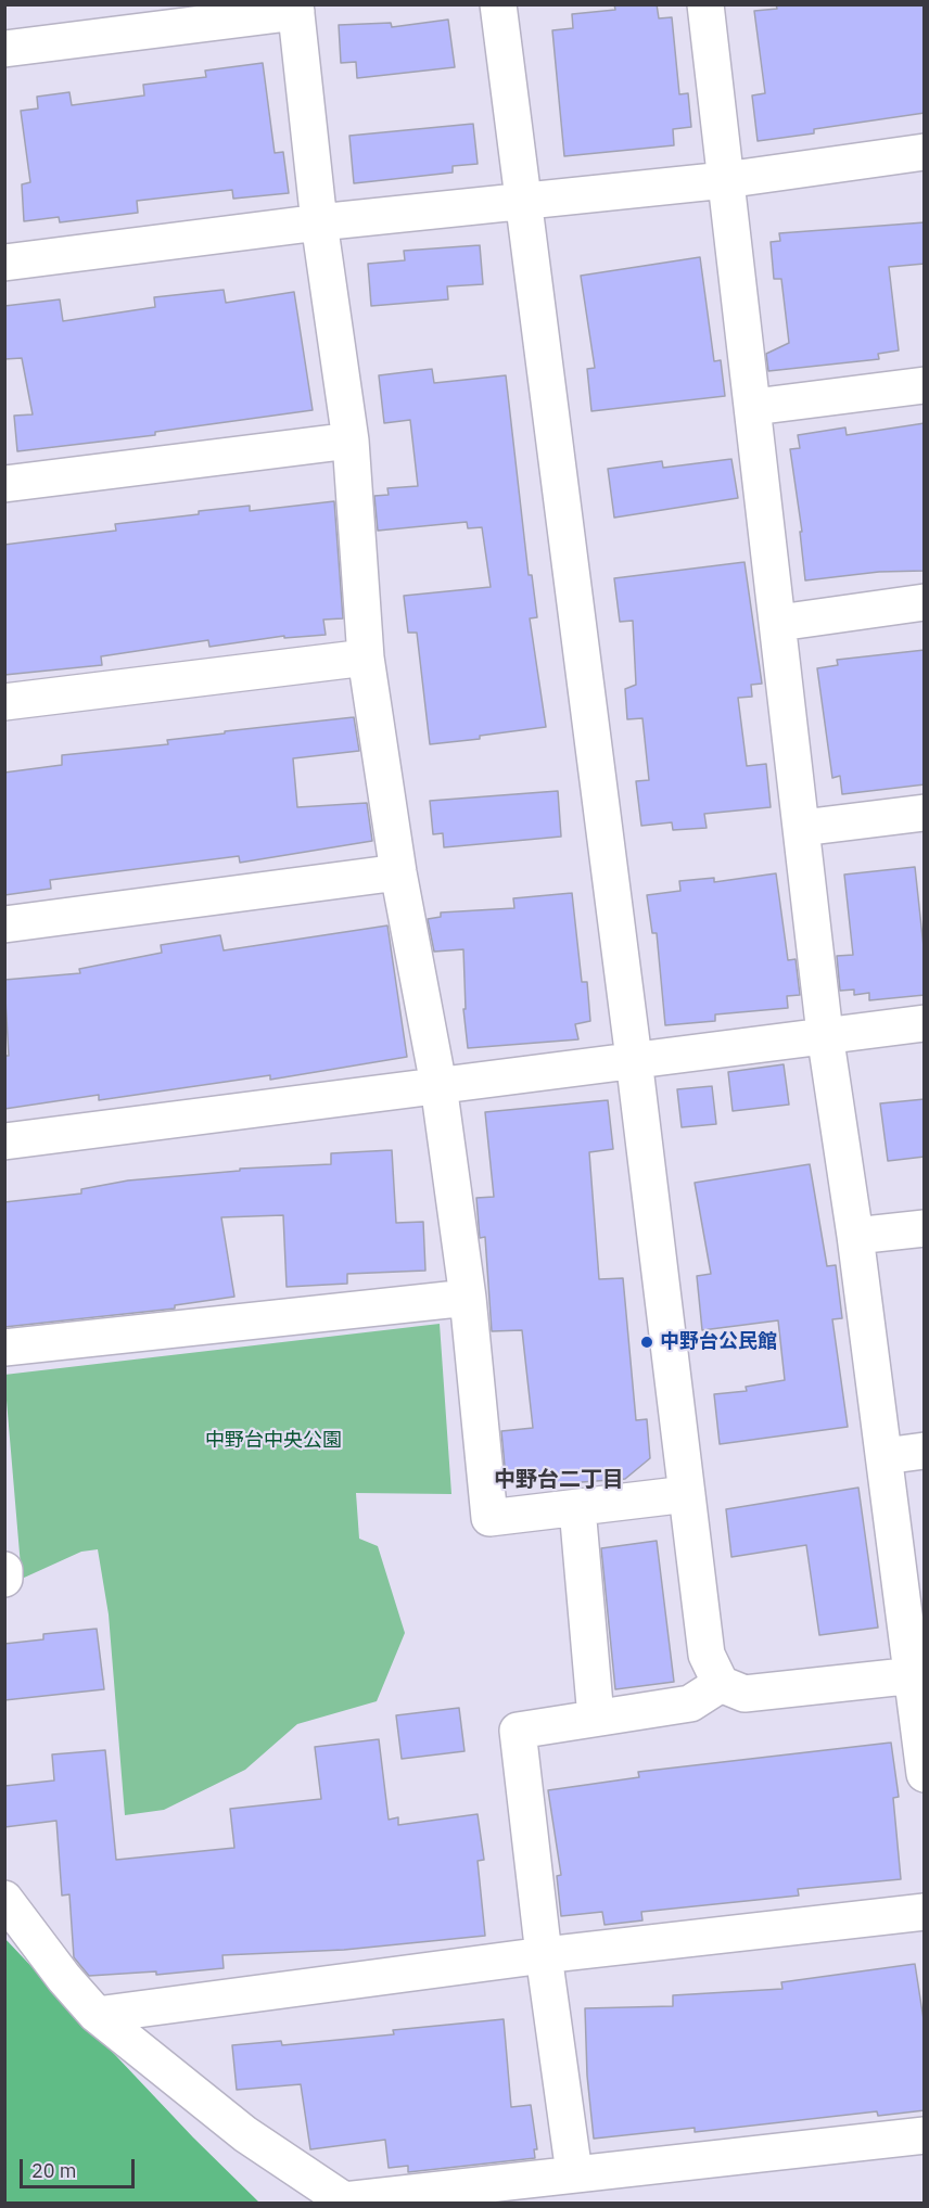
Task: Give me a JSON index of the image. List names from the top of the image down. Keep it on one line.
{"districts":["中野台二丁目"],"parks":["中野台中央公園"],"places":["中野台公民館"],"scale_bar":"20 m"}
